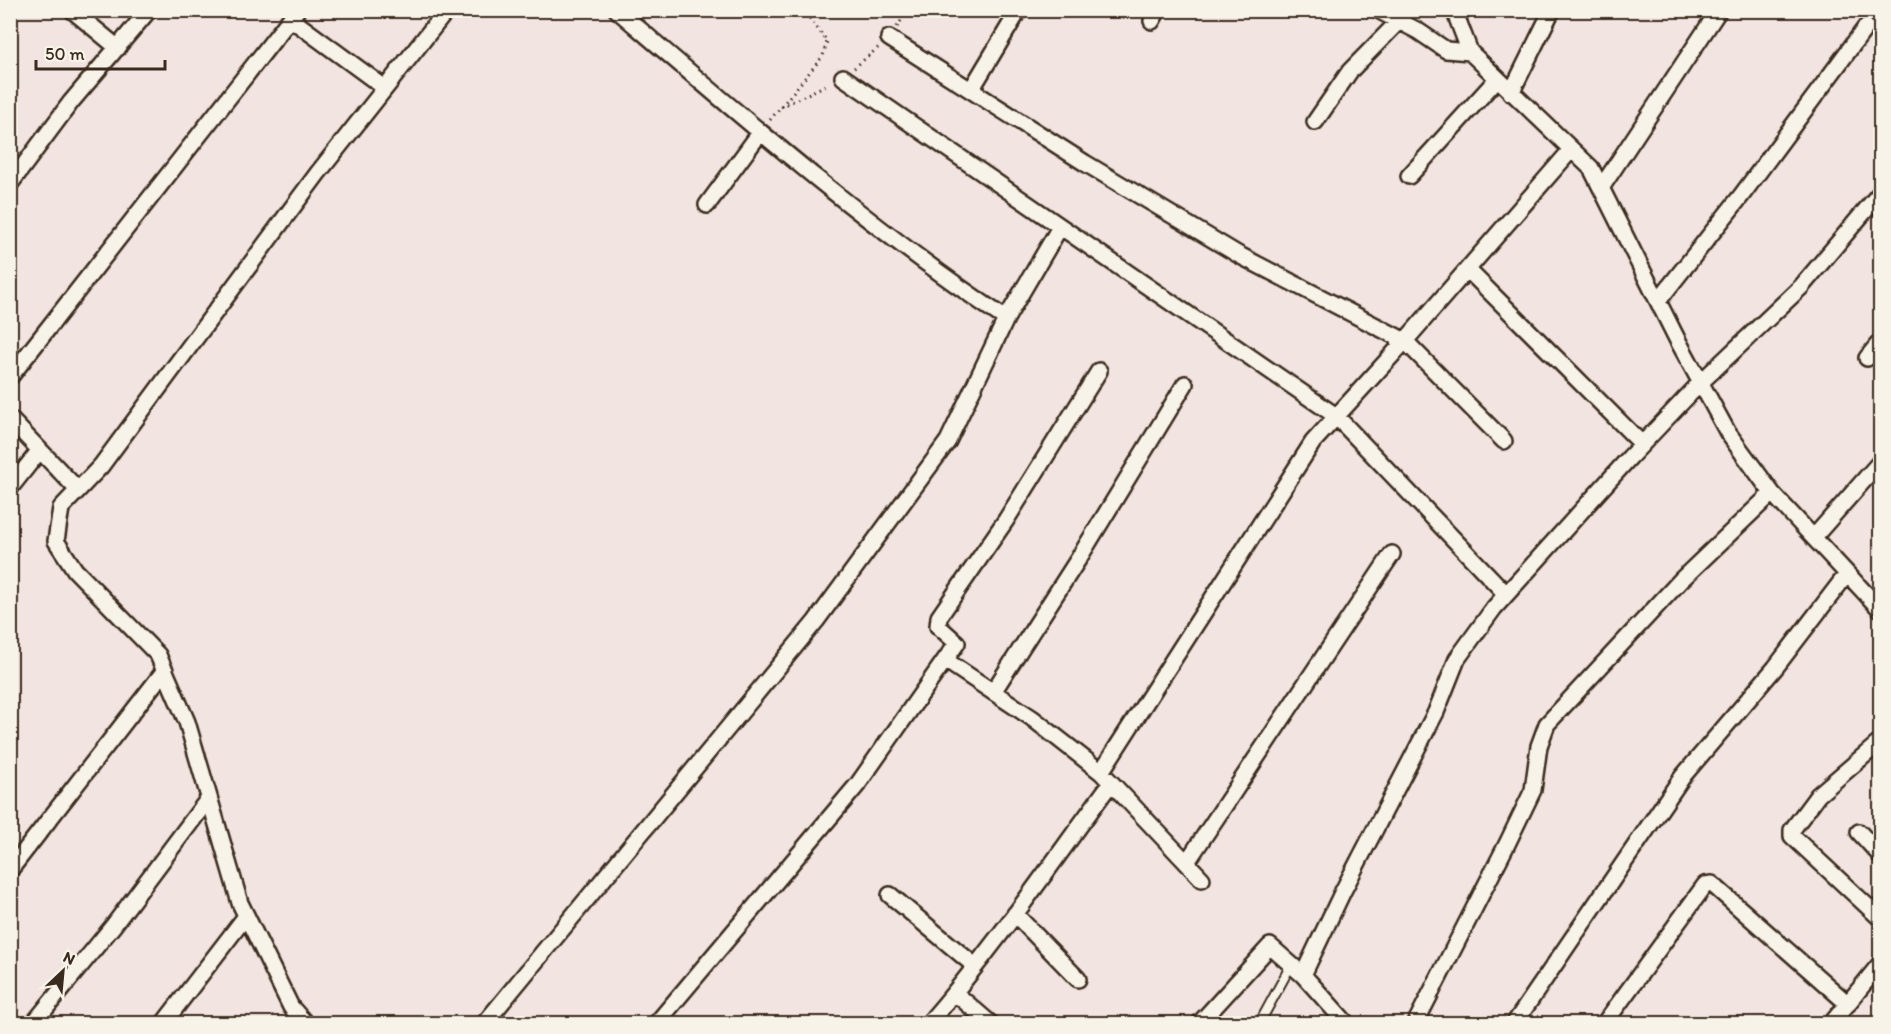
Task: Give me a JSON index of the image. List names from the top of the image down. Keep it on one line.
{"scale_bar":"50 m","north":"top right"}
